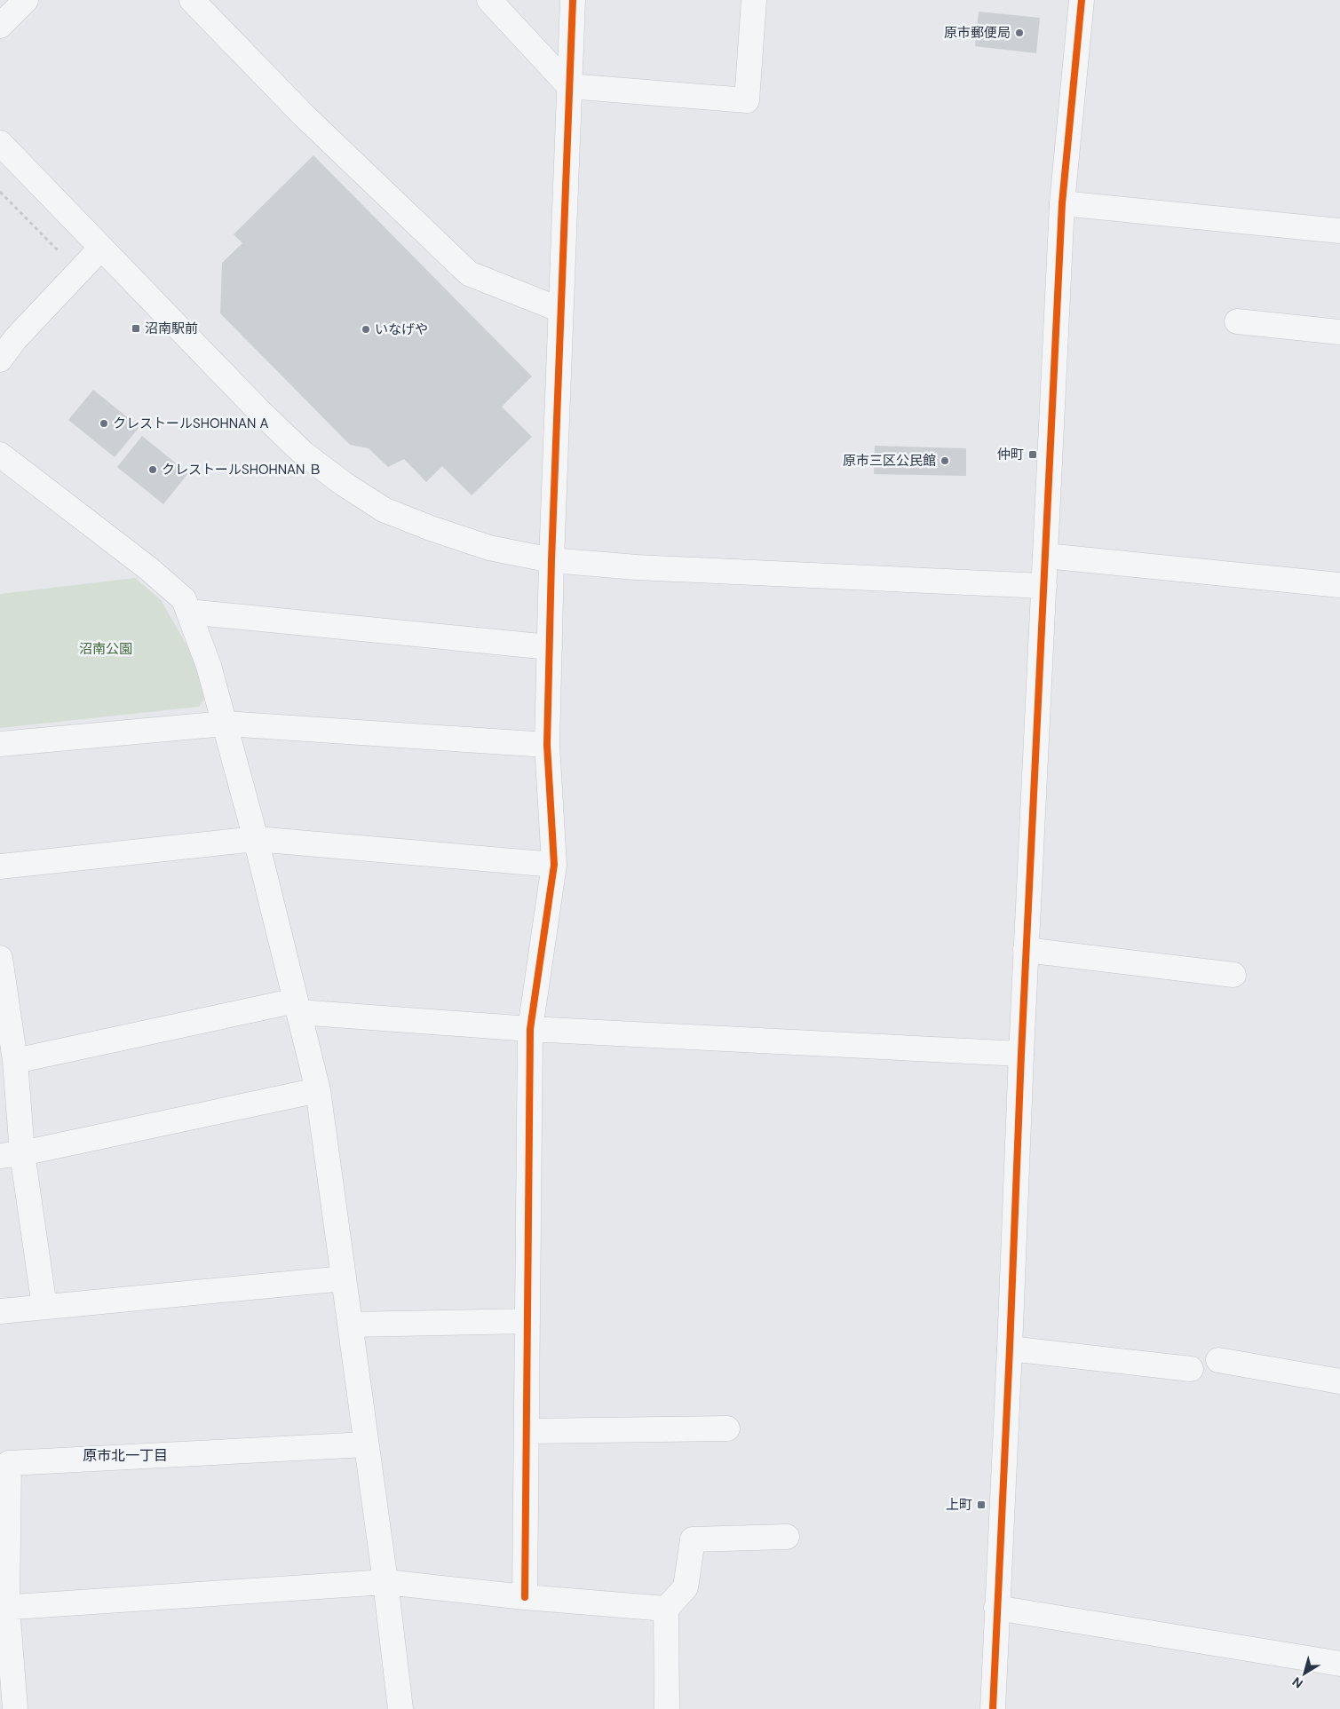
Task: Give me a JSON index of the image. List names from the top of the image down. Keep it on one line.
{"districts":["原市北一丁目"],"parks":["沼南公園"],"places":{"other":["原市郵便局","いなげや","クレストールSHOHNAN A","原市三区公民館","クレストールSHOHNAN Ｂ"],"transit":["沼南駅前","仲町","上町"]},"north":"bottom left"}
